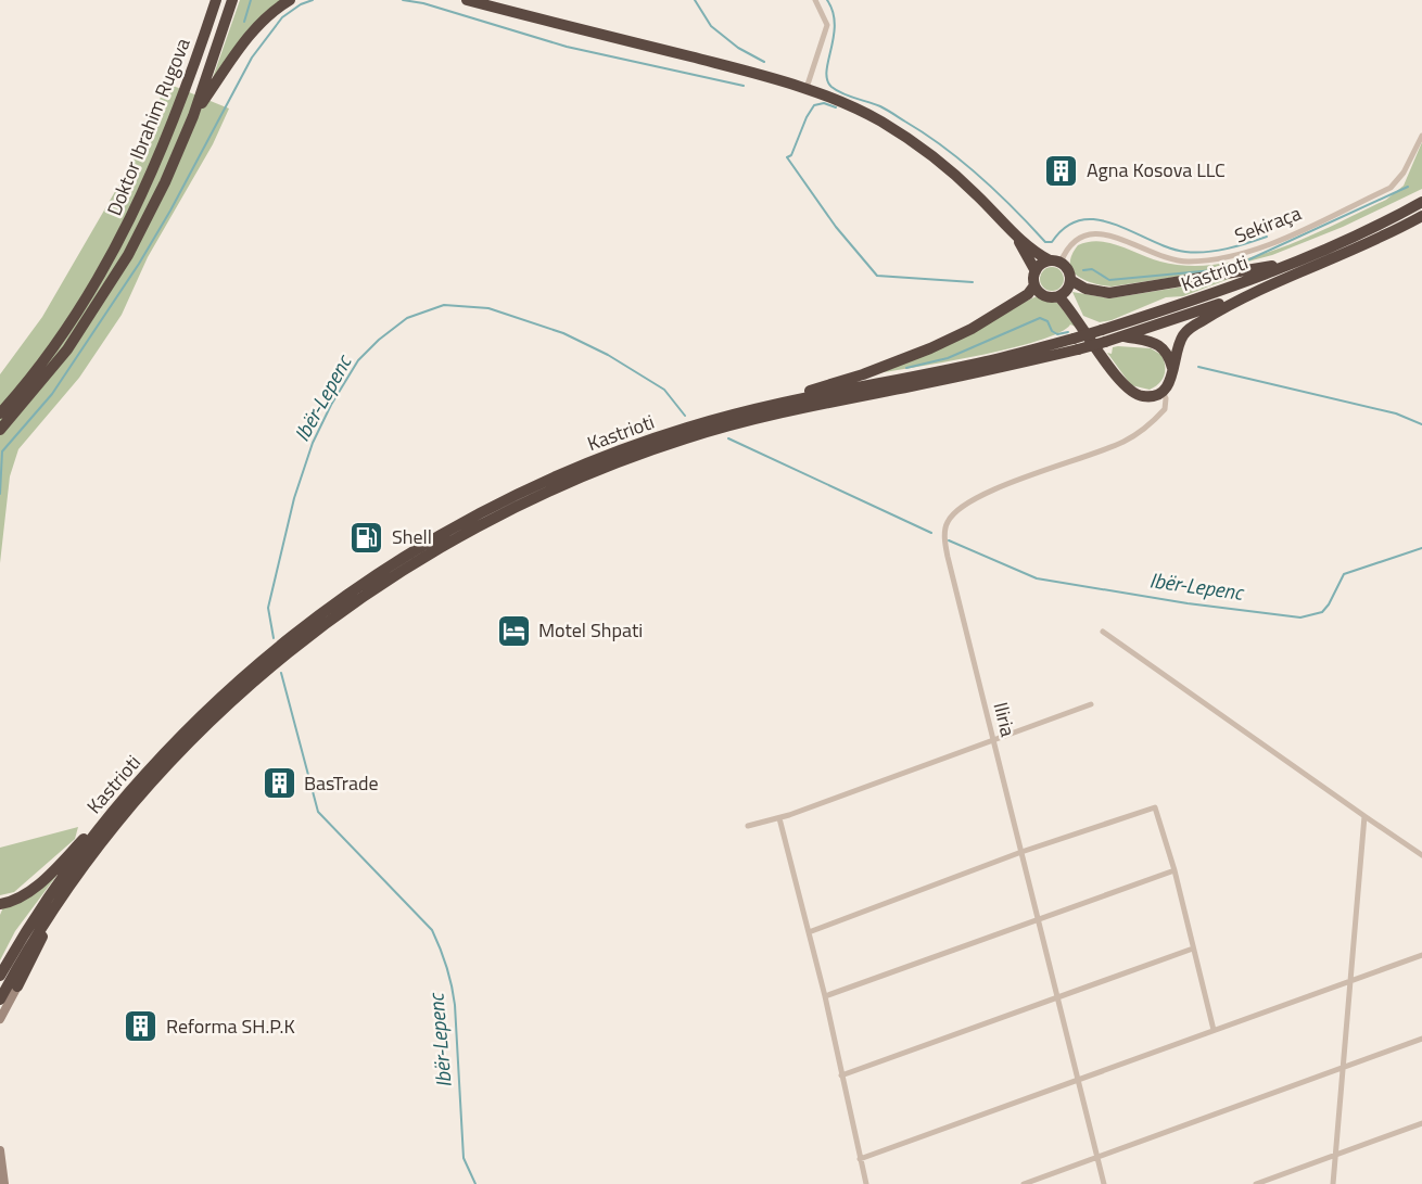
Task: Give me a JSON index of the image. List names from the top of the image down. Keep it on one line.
{"streets":{"highway":["Doktor Ibrahim Rugova","Kastrioti"],"street":["Sekiraça","Iliria"]},"water":["Ibër-Lepenc"],"places":{"building":["Agna Kosova LLC","BasTrade","Reforma SH.P.K"],"fuel station":["Shell"],"hotel":["Motel Shpati"]}}
